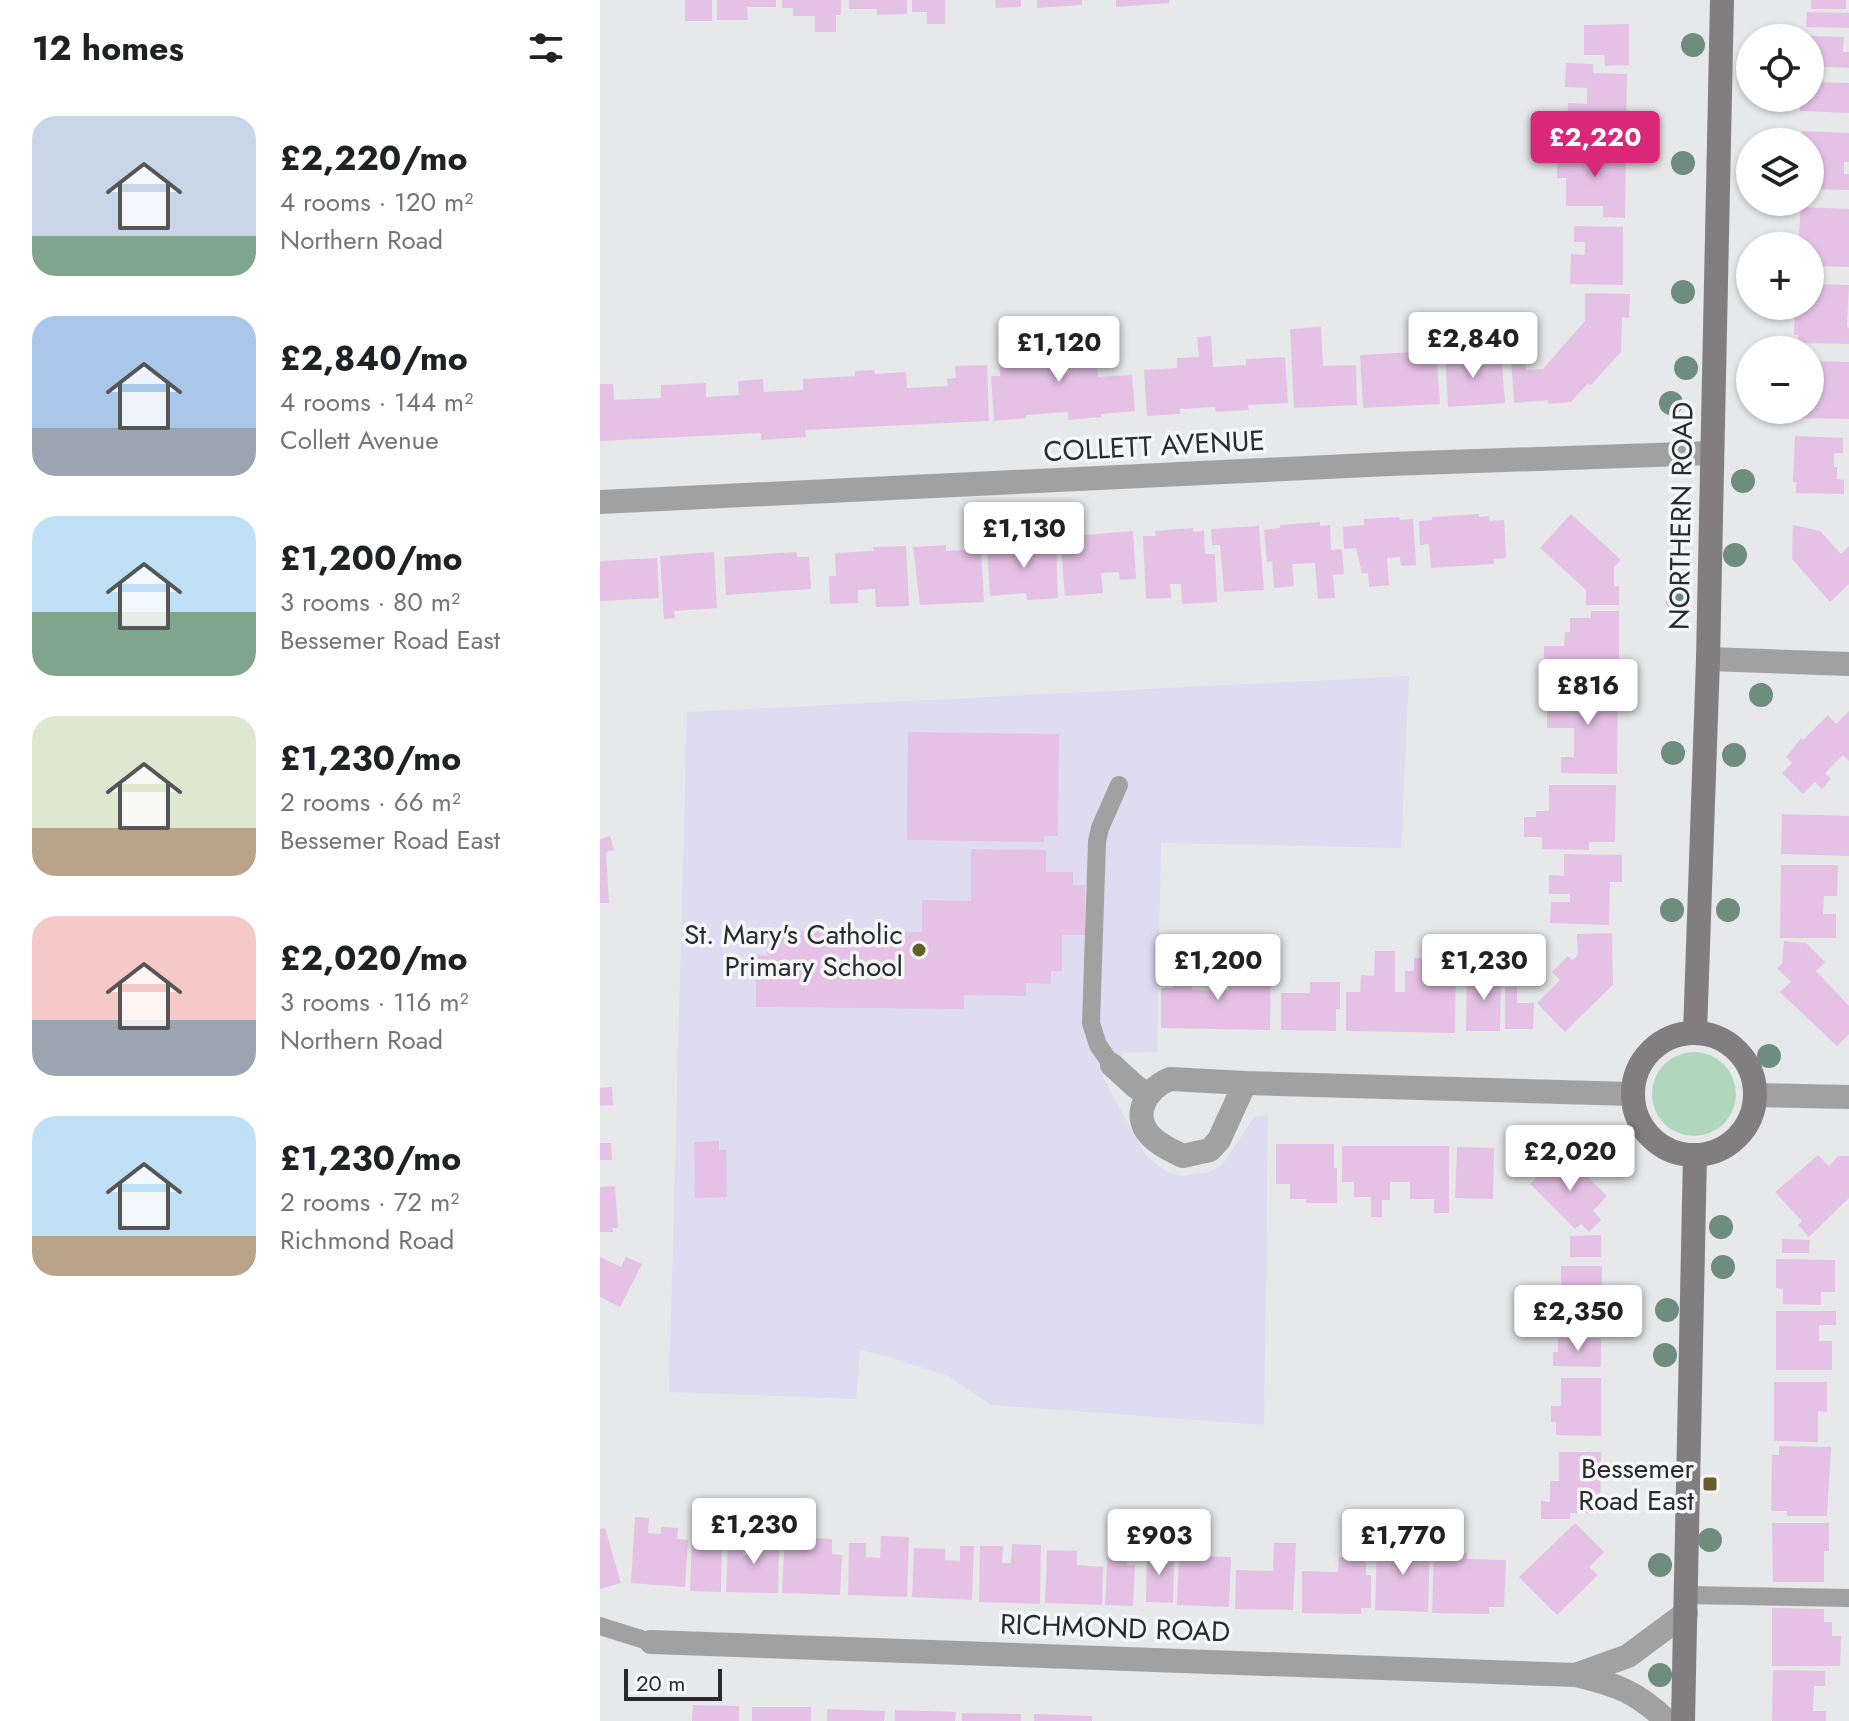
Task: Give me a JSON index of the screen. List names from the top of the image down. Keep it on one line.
{"streets":{"street":["COLLETT AVENUE","NORTHERN ROAD","RICHMOND ROAD"]},"crossings":[["COLLETT AVENUE","NORTHERN ROAD"]],"places":{"other":["St. Mary's Catholic Primary School"],"transit":["Bessemer Road East"]},"scale_bar":"20 m","page":{"heading":"12 homes","map_buttons":["+","−"],"list":[{"name":"£2,220/mo","note":"4 rooms · 120 m² · Northern Road"},{"name":"£2,840/mo","note":"4 rooms · 144 m² · Collett Avenue"},{"name":"£1,200/mo","note":"3 rooms · 80 m² · Bessemer Road East"},{"name":"£1,230/mo","note":"2 rooms · 66 m² · Bessemer Road East"},{"name":"£2,020/mo","note":"3 rooms · 116 m² · Northern Road"},{"name":"£1,230/mo","note":"2 rooms · 72 m² · Richmond Road"}],"price":["£2,220","£2,840","£1,120","£1,130","£816","£1,200","£1,230","£2,020","£2,350","£1,230","£903","£1,770"],"scale":"20 m"}}
